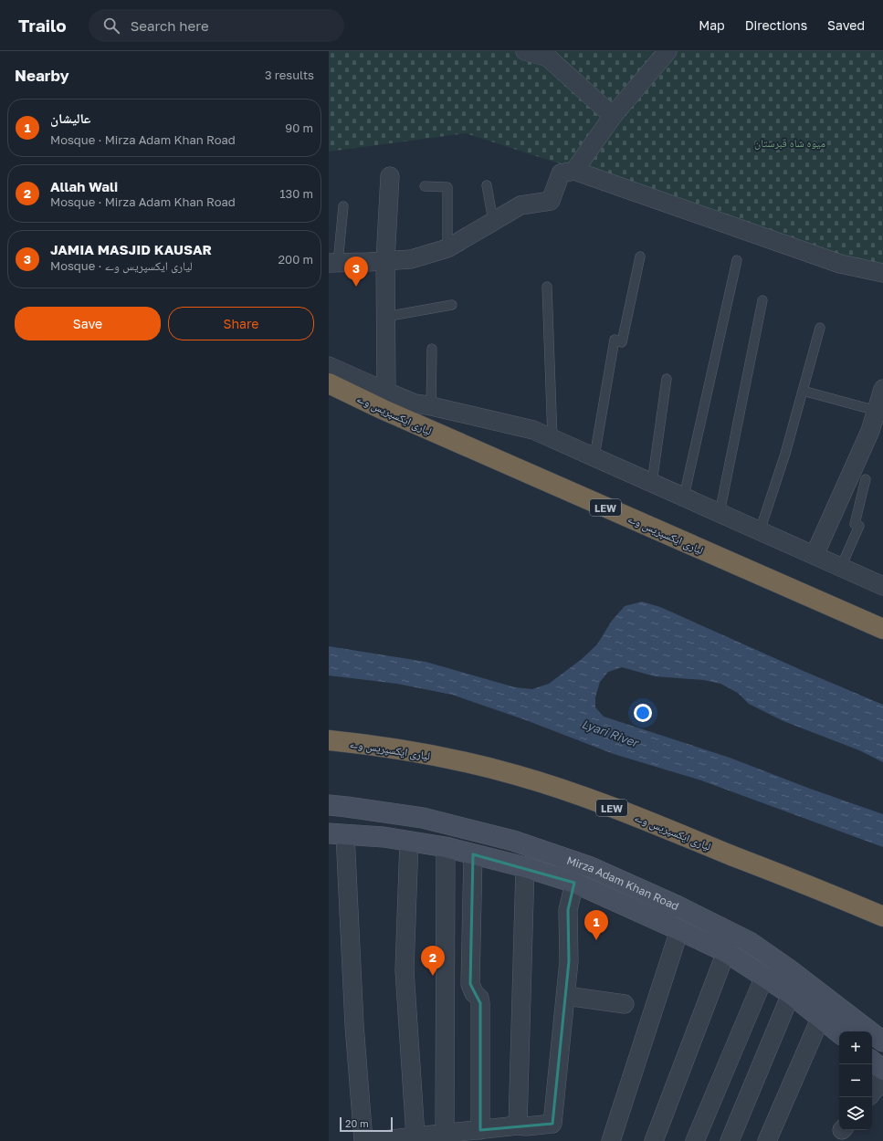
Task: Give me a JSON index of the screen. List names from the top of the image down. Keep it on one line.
{"streets":{"highway":["لیاری ایکسپریس وے","LEW"],"main road":["Mirza Adam Khan Road"]},"water":["Lyari River"],"parks":["میوہ شاہ قبرستان"],"scale_bar":"20 m","page":{"header":"Trailo","search":"Search here","nav":["Map","Directions","Saved"],"heading":["Nearby","3 results"],"list":[{"mark":"1","name":"عالیشان","note":"Mosque · Mirza Adam Khan Road","value":"90 m"},{"mark":"2","name":"Allah Wali","note":"Mosque · Mirza Adam Khan Road","value":"130 m"},{"mark":"3","name":"JAMIA MASJID KAUSAR","note":"Mosque · لیاری ایکسپریس وے","value":"200 m"}],"pins":["3","1","2"],"buttons":["Save","Share"],"map_buttons":["+","−"],"scale":"20 m"}}
